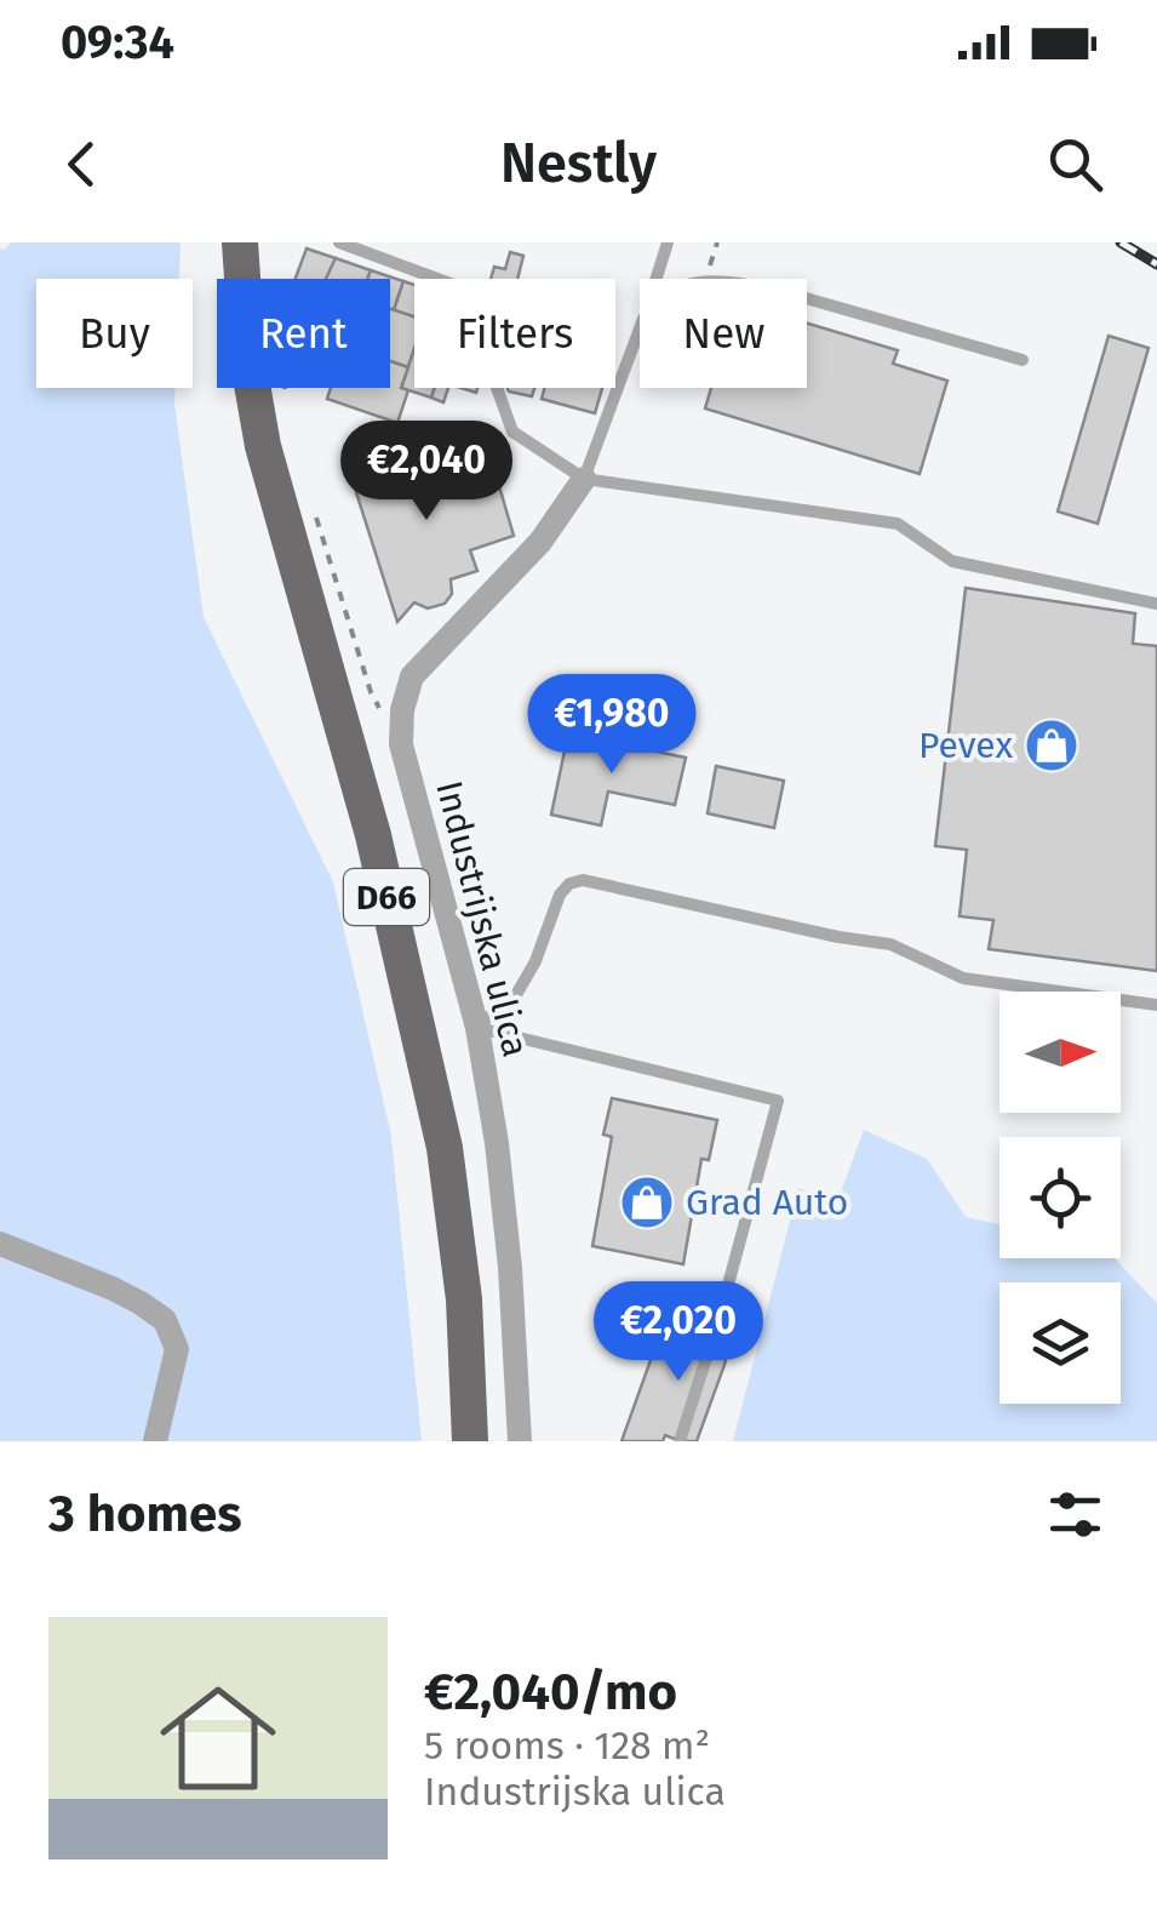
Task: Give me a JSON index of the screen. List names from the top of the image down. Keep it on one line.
{"streets":{"main road":["D66"],"street":["Industrijska ulica"]},"places":{"shop":["Pevex","Grad Auto"]},"north":"right","page":{"status":"09:34","header":"Nestly","chip":["Buy","Rent","Filters","New"],"price":["€2,040","€1,980","€2,020"],"heading":"3 homes","list":[{"name":"€2,040/mo","note":"5 rooms · 128 m² · Industrijska ulica"}]}}
